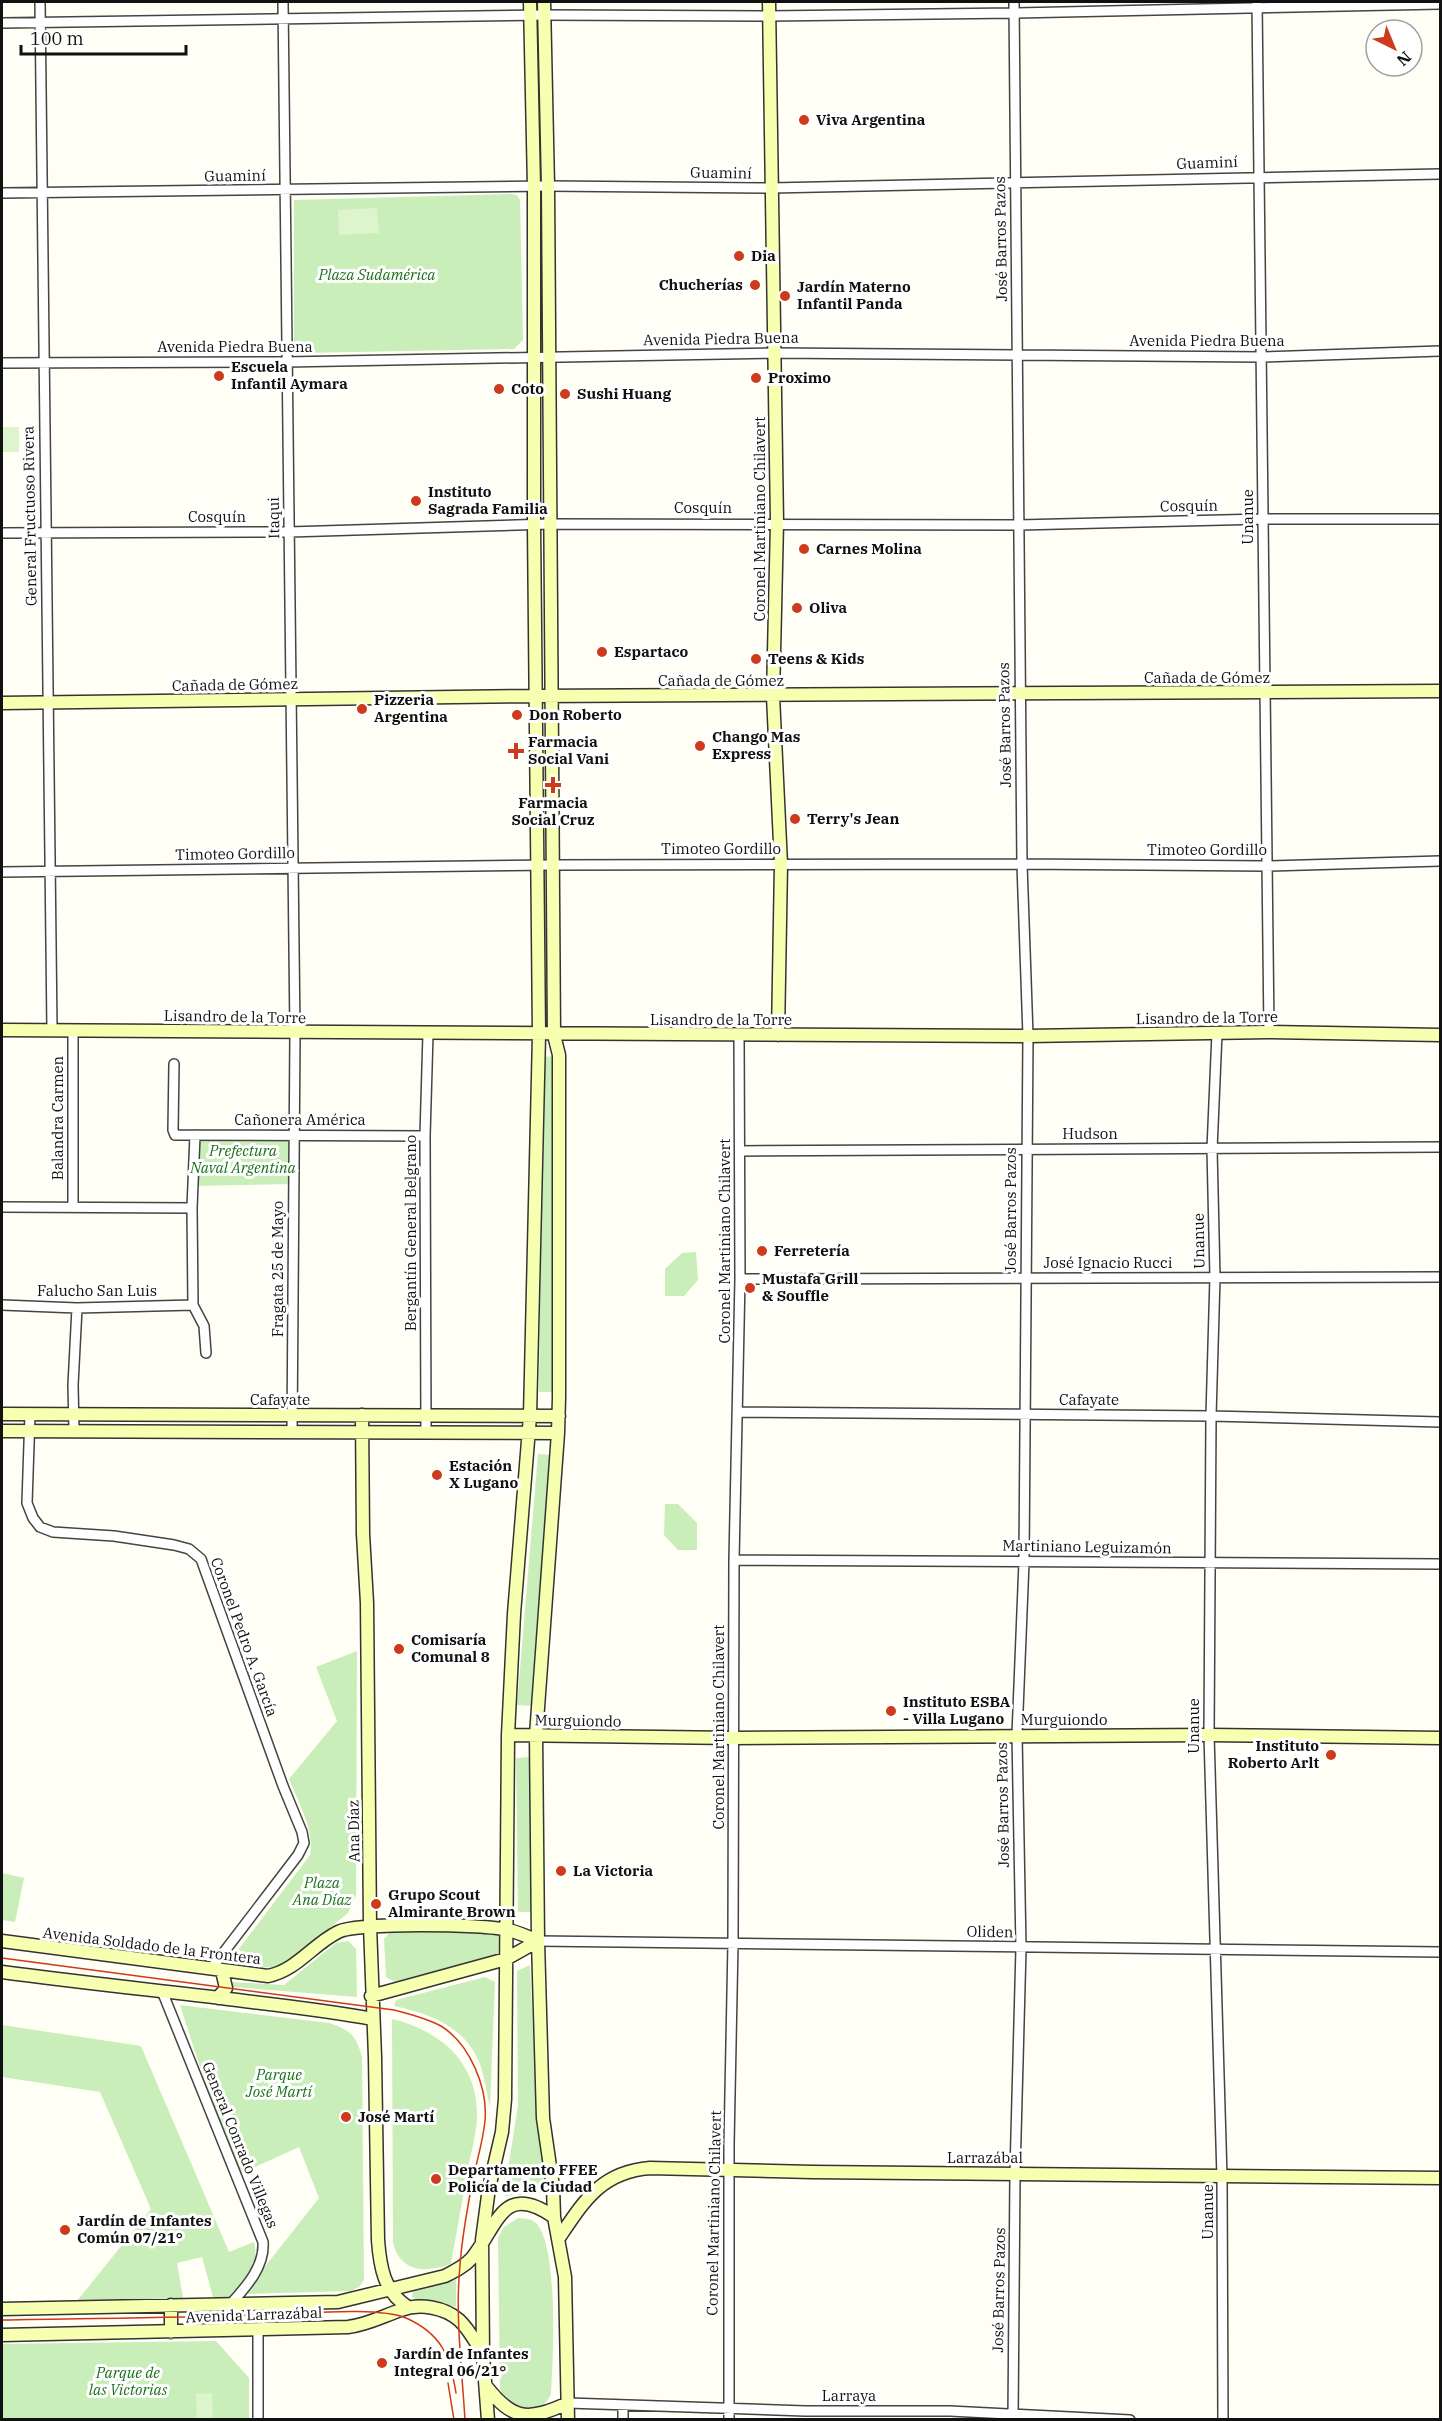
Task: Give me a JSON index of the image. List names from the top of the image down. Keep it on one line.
{"streets":{"street":["Guaminí","José Barros Pazos","Avenida Piedra Buena","Cosquín","General Fructuoso Rivera","Unanue","Itaqui","Coronel Martiniano Chilavert","Cañada de Gómez","Timoteo Gordillo","Lisandro de la Torre","Balandra Carmen","Cañonera América","Hudson","Bergantín General Belgrano","José Ignacio Rucci","Fragata 25 de Mayo","Falucho San Luis","Cafayate","Martiniano Leguizamón","Coronel Pedro A. García","Murguiondo","Ana Díaz","Oliden","Avenida Soldado de la Frontera","General Conrado Villegas","Larrazábal","Avenida Larrazábal","Larraya"]},"crossings":[["Guaminí","José Barros Pazos"],["Guaminí","General Fructuoso Rivera"],["Guaminí","Unanue"],["Guaminí","Itaqui"],["Guaminí","Coronel Martiniano Chilavert"],["José Barros Pazos","Avenida Piedra Buena"],["José Barros Pazos","Cosquín"],["José Barros Pazos","Cañada de Gómez"],["José Barros Pazos","Timoteo Gordillo"],["José Barros Pazos","Lisandro de la Torre"],["José Barros Pazos","Hudson"],["José Barros Pazos","José Ignacio Rucci"],["José Barros Pazos","Cafayate"],["José Barros Pazos","Martiniano Leguizamón"],["José Barros Pazos","Murguiondo"],["José Barros Pazos","Oliden"],["José Barros Pazos","Larrazábal"],["José Barros Pazos","Larraya"],["Avenida Piedra Buena","General Fructuoso Rivera"],["Avenida Piedra Buena","Unanue"],["Avenida Piedra Buena","Itaqui"],["Avenida Piedra Buena","Coronel Martiniano Chilavert"],["Cosquín","General Fructuoso Rivera"],["Cosquín","Unanue"],["Cosquín","Itaqui"],["Cosquín","Coronel Martiniano Chilavert"],["General Fructuoso Rivera","Cañada de Gómez"],["General Fructuoso Rivera","Timoteo Gordillo"],["General Fructuoso Rivera","Lisandro de la Torre"],["Unanue","Cañada de Gómez"],["Unanue","Timoteo Gordillo"],["Unanue","Lisandro de la Torre"],["Unanue","Hudson"],["Unanue","José Ignacio Rucci"],["Unanue","Cafayate"],["Unanue","Martiniano Leguizamón"],["Unanue","Murguiondo"],["Unanue","Oliden"],["Unanue","Larrazábal"],["Itaqui","Cañada de Gómez"],["Itaqui","Timoteo Gordillo"],["Itaqui","Lisandro de la Torre"],["Itaqui","Fragata 25 de Mayo"],["Coronel Martiniano Chilavert","Cañada de Gómez"],["Coronel Martiniano Chilavert","Timoteo Gordillo"],["Coronel Martiniano Chilavert","Lisandro de la Torre"],["Coronel Martiniano Chilavert","Hudson"],["Coronel Martiniano Chilavert","José Ignacio Rucci"],["Coronel Martiniano Chilavert","Cafayate"],["Coronel Martiniano Chilavert","Martiniano Leguizamón"],["Coronel Martiniano Chilavert","Murguiondo"],["Coronel Martiniano Chilavert","Oliden"],["Coronel Martiniano Chilavert","Larrazábal"],["Coronel Martiniano Chilavert","Larraya"],["Lisandro de la Torre","Balandra Carmen"],["Lisandro de la Torre","Bergantín General Belgrano"],["Lisandro de la Torre","Fragata 25 de Mayo"],["Cañonera América","Bergantín General Belgrano"],["Cañonera América","Fragata 25 de Mayo"],["Bergantín General Belgrano","Cafayate"],["Fragata 25 de Mayo","Cafayate"],["Cafayate","Coronel Pedro A. García"],["Cafayate","Ana Díaz"],["Coronel Pedro A. García","Avenida Soldado de la Frontera"],["Ana Díaz","Avenida Soldado de la Frontera"],["Ana Díaz","Avenida Larrazábal"],["Oliden","Avenida Soldado de la Frontera"],["General Conrado Villegas","Avenida Larrazábal"]],"parks":["Plaza Sudamérica","Prefectura Naval Argentina","Plaza Ana Díaz","Parque José Martí","Parque de las Victorias"],"places":{"other":["Viva Argentina","Dia","Chucherías","Jardín Materno Infantil Panda","Escuela Infantil Aymara","Proximo","Coto","Sushi Huang","Instituto Sagrada Familia","Carnes Molina","Oliva","Espartaco","Teens & Kids","Pizzeria Argentina","Don Roberto","Chango Mas Express","Terry's Jean","Ferretería","Mustafa Grill & Souffle","Estación X Lugano","Comisaría Comunal 8","Instituto ESBA - Villa Lugano","Instituto Roberto Arlt","La Victoria","Grupo Scout Almirante Brown","José Martí","Departamento FFEE Policía de la Ciudad","Jardín de Infantes Común 07/21°","Jardín de Infantes Integral 06/21°"],"health":["Farmacia Social Vani","Farmacia Social Cruz"]},"scale_bar":"100 m","north":"bottom right"}
